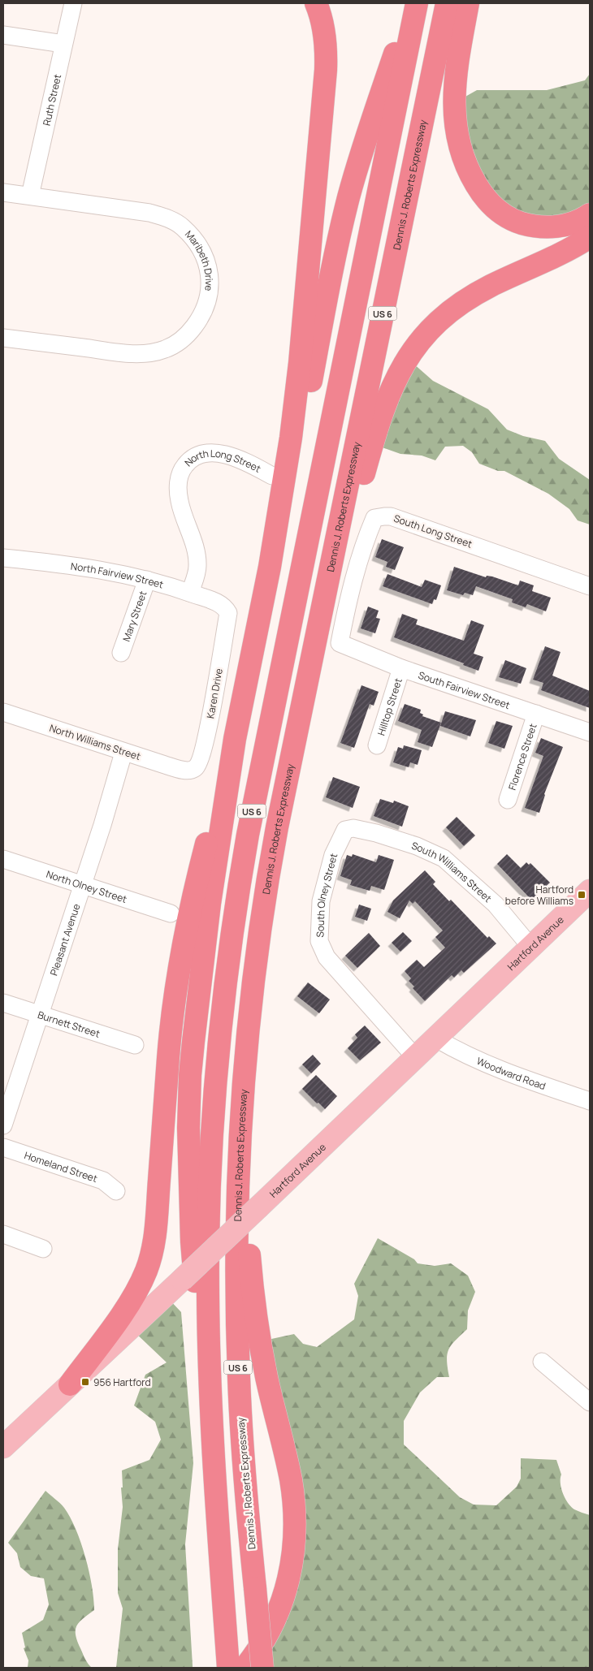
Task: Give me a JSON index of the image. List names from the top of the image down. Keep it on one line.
{"streets":{"highway":["Dennis J. Roberts Expressway","US 6"],"main road":["Hartford Avenue"],"street":["Ruth Street","Maribeth Drive","North Long Street","South Long Street","North Fairview Street","Mary Street","South Fairview Street","Karen Drive","Hilltop Street","North Williams Street","Florence Street","South Williams Street","North Olney Street","South Olney Street","Pleasant Avenue","Burnett Street","Woodward Road","Homeland Street"]},"crossings":[["Ruth Street","Maribeth Drive"],["North Long Street","North Fairview Street"],["South Long Street","South Fairview Street"],["North Fairview Street","Mary Street"],["North Fairview Street","Karen Drive"],["South Fairview Street","Hilltop Street"],["South Fairview Street","Florence Street"],["Karen Drive","North Williams Street"],["North Williams Street","Pleasant Avenue"],["South Williams Street","South Olney Street"],["South Williams Street","Hartford Avenue"],["North Olney Street","Pleasant Avenue"],["South Olney Street","Hartford Avenue"],["Pleasant Avenue","Burnett Street"],["Hartford Avenue","Woodward Road"]],"places":{"transit":["Hartford before Williams","956 Hartford"]}}
